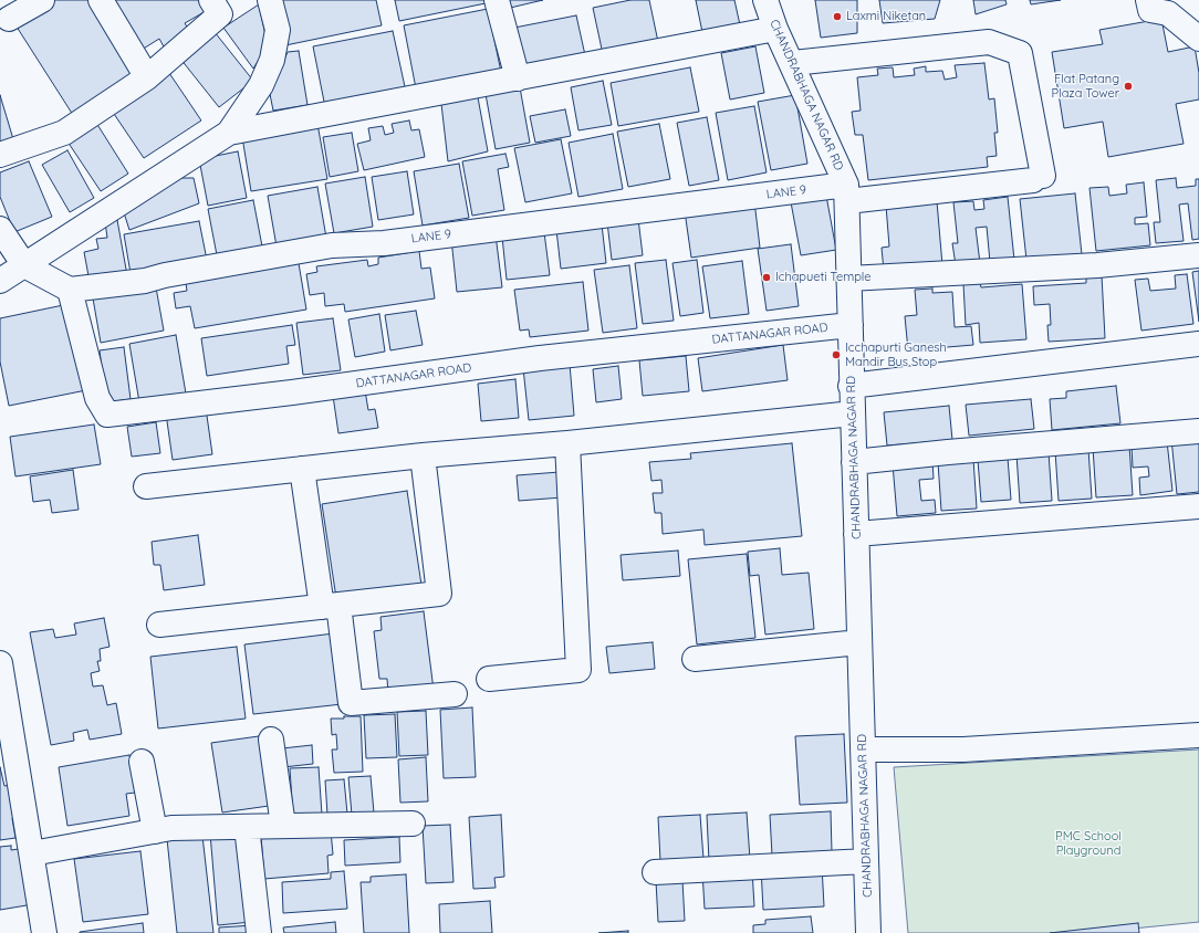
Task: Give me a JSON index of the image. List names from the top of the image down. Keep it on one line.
{"streets":{"street":["CHANDRABHAGA NAGAR RD","LANE 9","DATTANAGAR ROAD"]},"crossings":[["CHANDRABHAGA NAGAR RD","LANE 9"],["CHANDRABHAGA NAGAR RD","DATTANAGAR ROAD"],["LANE 9","DATTANAGAR ROAD"]],"parks":["PMC School Playground"],"places":["Laxmi Niketan","Flat Patang Plaza Tower","Ichapueti Temple","Icchapurti Ganesh Mandir Bus Stop"]}
